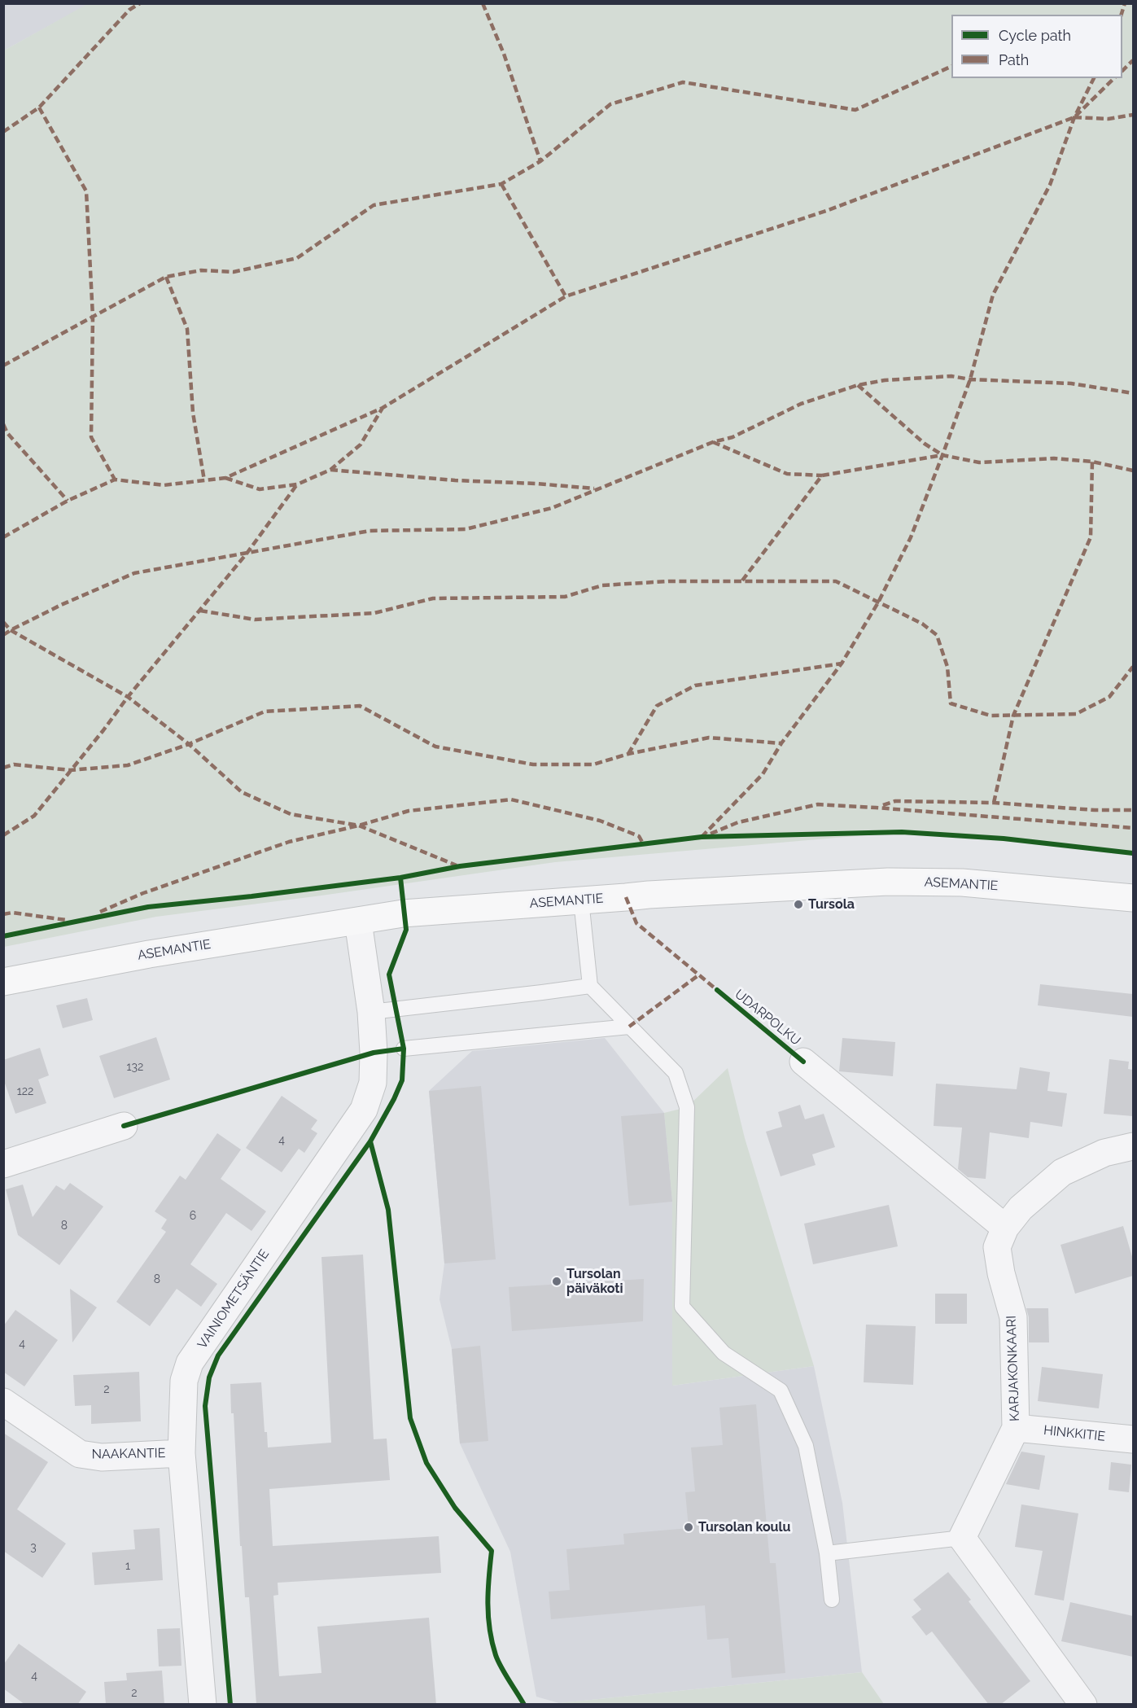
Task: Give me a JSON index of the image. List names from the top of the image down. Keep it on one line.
{"streets":{"main road":["ASEMANTIE"],"street":["UDARPOLKU","VAINIOMETSÄNTIE","KARJAKONKAARI","HINKKITIE","NAAKANTIE"]},"crossings":[["ASEMANTIE","VAINIOMETSÄNTIE"],["UDARPOLKU","KARJAKONKAARI"],["VAINIOMETSÄNTIE","NAAKANTIE"],["KARJAKONKAARI","HINKKITIE"]],"places":["Tursola","Tursolan päiväkoti","Tursolan koulu"],"house_numbers":["132","122","4","6","8","8","4","2","3","1","4","2"],"legend":["Cycle path","Path"]}
